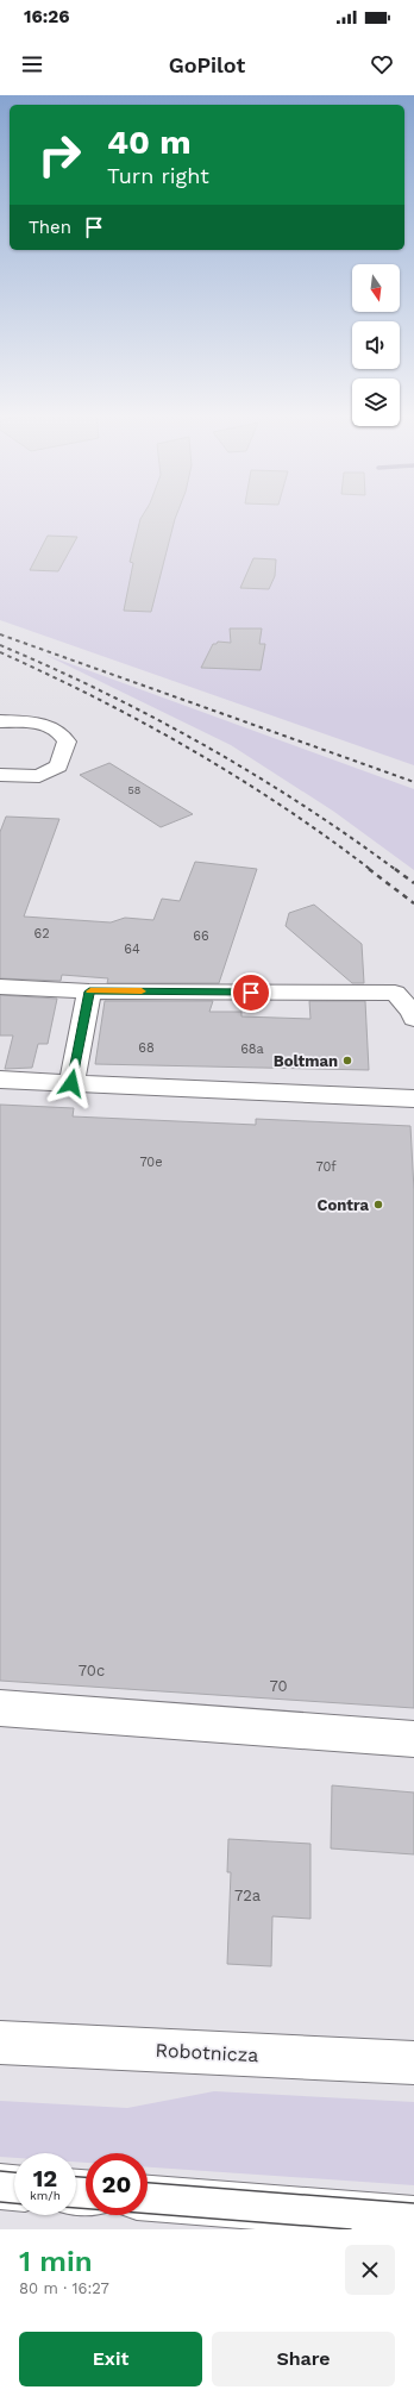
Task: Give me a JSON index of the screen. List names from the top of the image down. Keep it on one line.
{"streets":{"street":["Robotnicza"]},"places":["Boltman","Contra"],"house_numbers":["58","62","66","64","68","68a","70e","70f","70c","70","72a"],"north":"bottom","page":{"status":"16:26","header":"GoPilot","turn":["40 m","Turn right"],"then":"Then","speed":"12 km/h","limit":"20","heading":["1 min","80 m · 16:27"],"buttons":["Exit","Share"]}}
